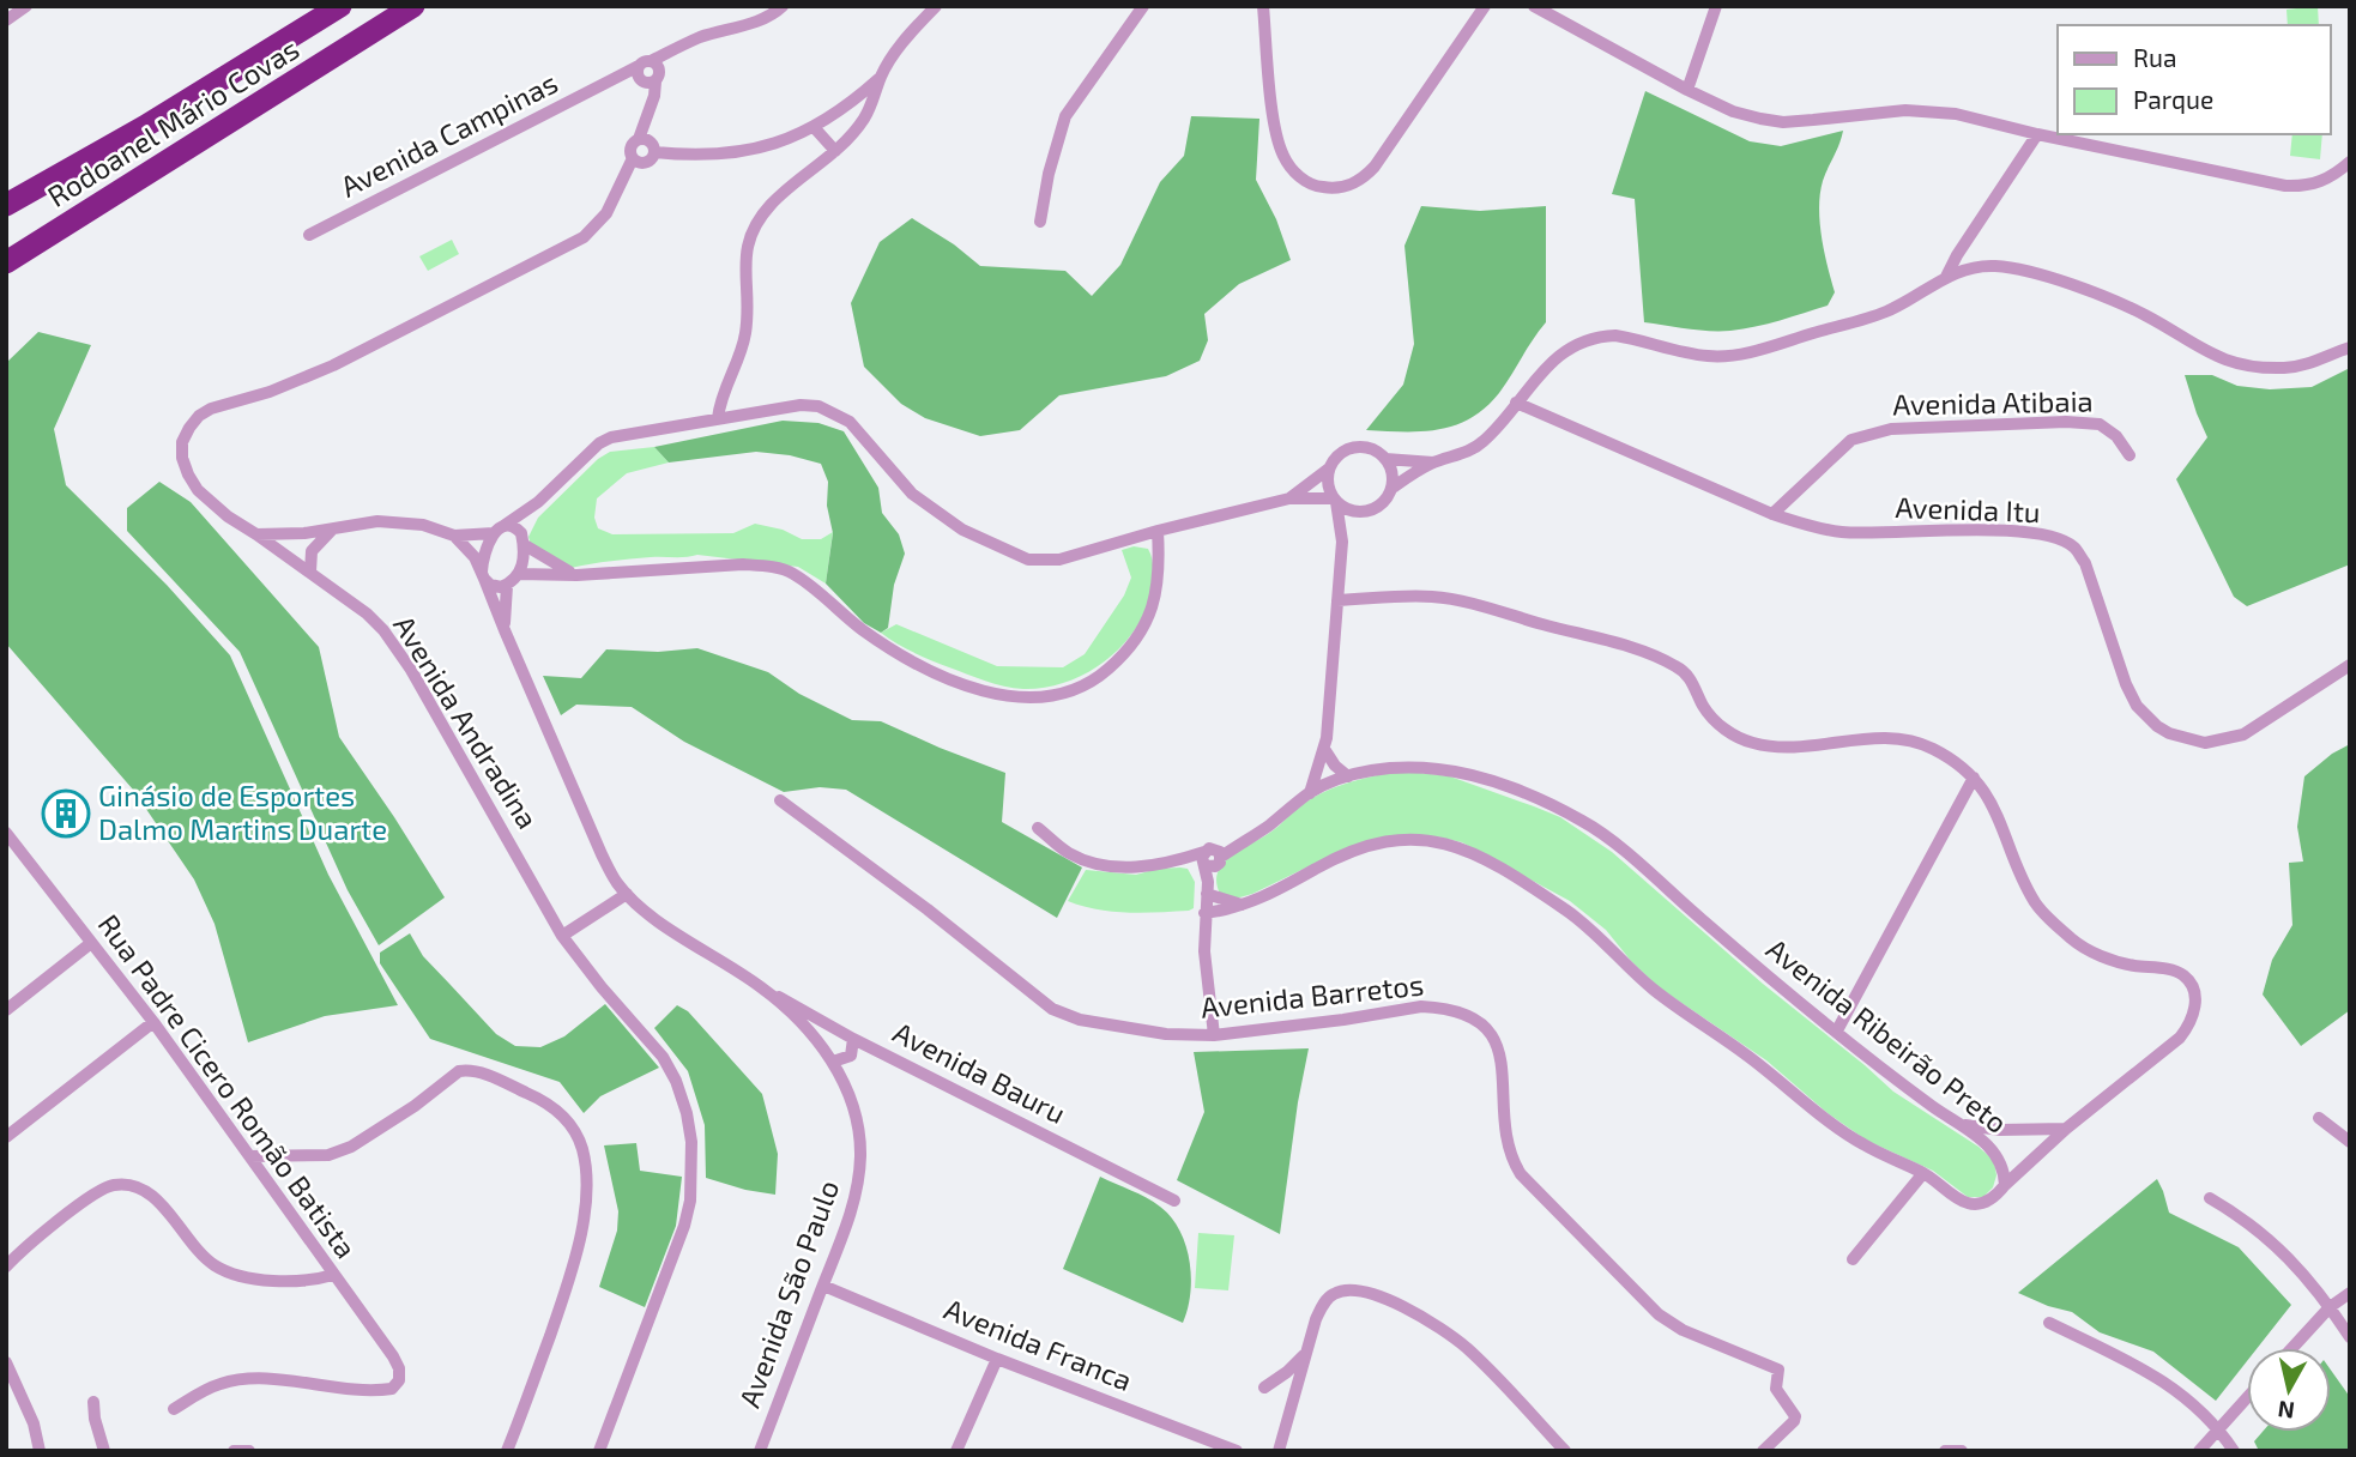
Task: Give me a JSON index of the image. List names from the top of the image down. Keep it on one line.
{"streets":{"highway":["Rodoanel Mário Covas"],"street":["Avenida Campinas","Avenida Atibaia","Avenida Itu","Avenida Andradina","Avenida Barretos","Avenida Ribeirão Preto","Avenida Bauru","Rua Padre Cicero Romão Batista","Avenida São Paulo","Avenida Franca"]},"crossings":[["Avenida Atibaia","Avenida Itu"],["Avenida Bauru","Avenida São Paulo"],["Avenida São Paulo","Avenida Franca"]],"places":{"building":["Ginásio de Esportes Dalmo Martins Duarte"]},"legend":["Rua","Parque"],"north":"bottom"}
